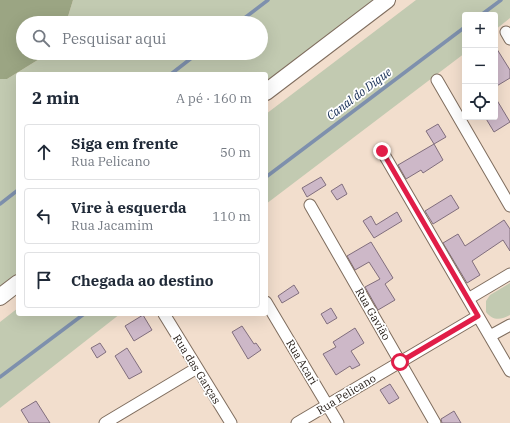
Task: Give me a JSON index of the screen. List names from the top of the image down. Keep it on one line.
{"streets":{"street":["Rua Gavião","Rua Acari","Rua das Garças","Rua Pelicano"]},"crossings":[["Rua Gavião","Rua Pelicano"],["Rua Acari","Rua Pelicano"]],"water":["Canal do Dique"],"page":{"map_buttons":["+","−"],"search":"Pesquisar aqui","heading":["2 min","A pé · 160 m"],"list":[["Siga em frente","Rua Pelicano","50 m"],["Vire à esquerda","Rua Jacamim","110 m"],"Chegada ao destino"]}}
